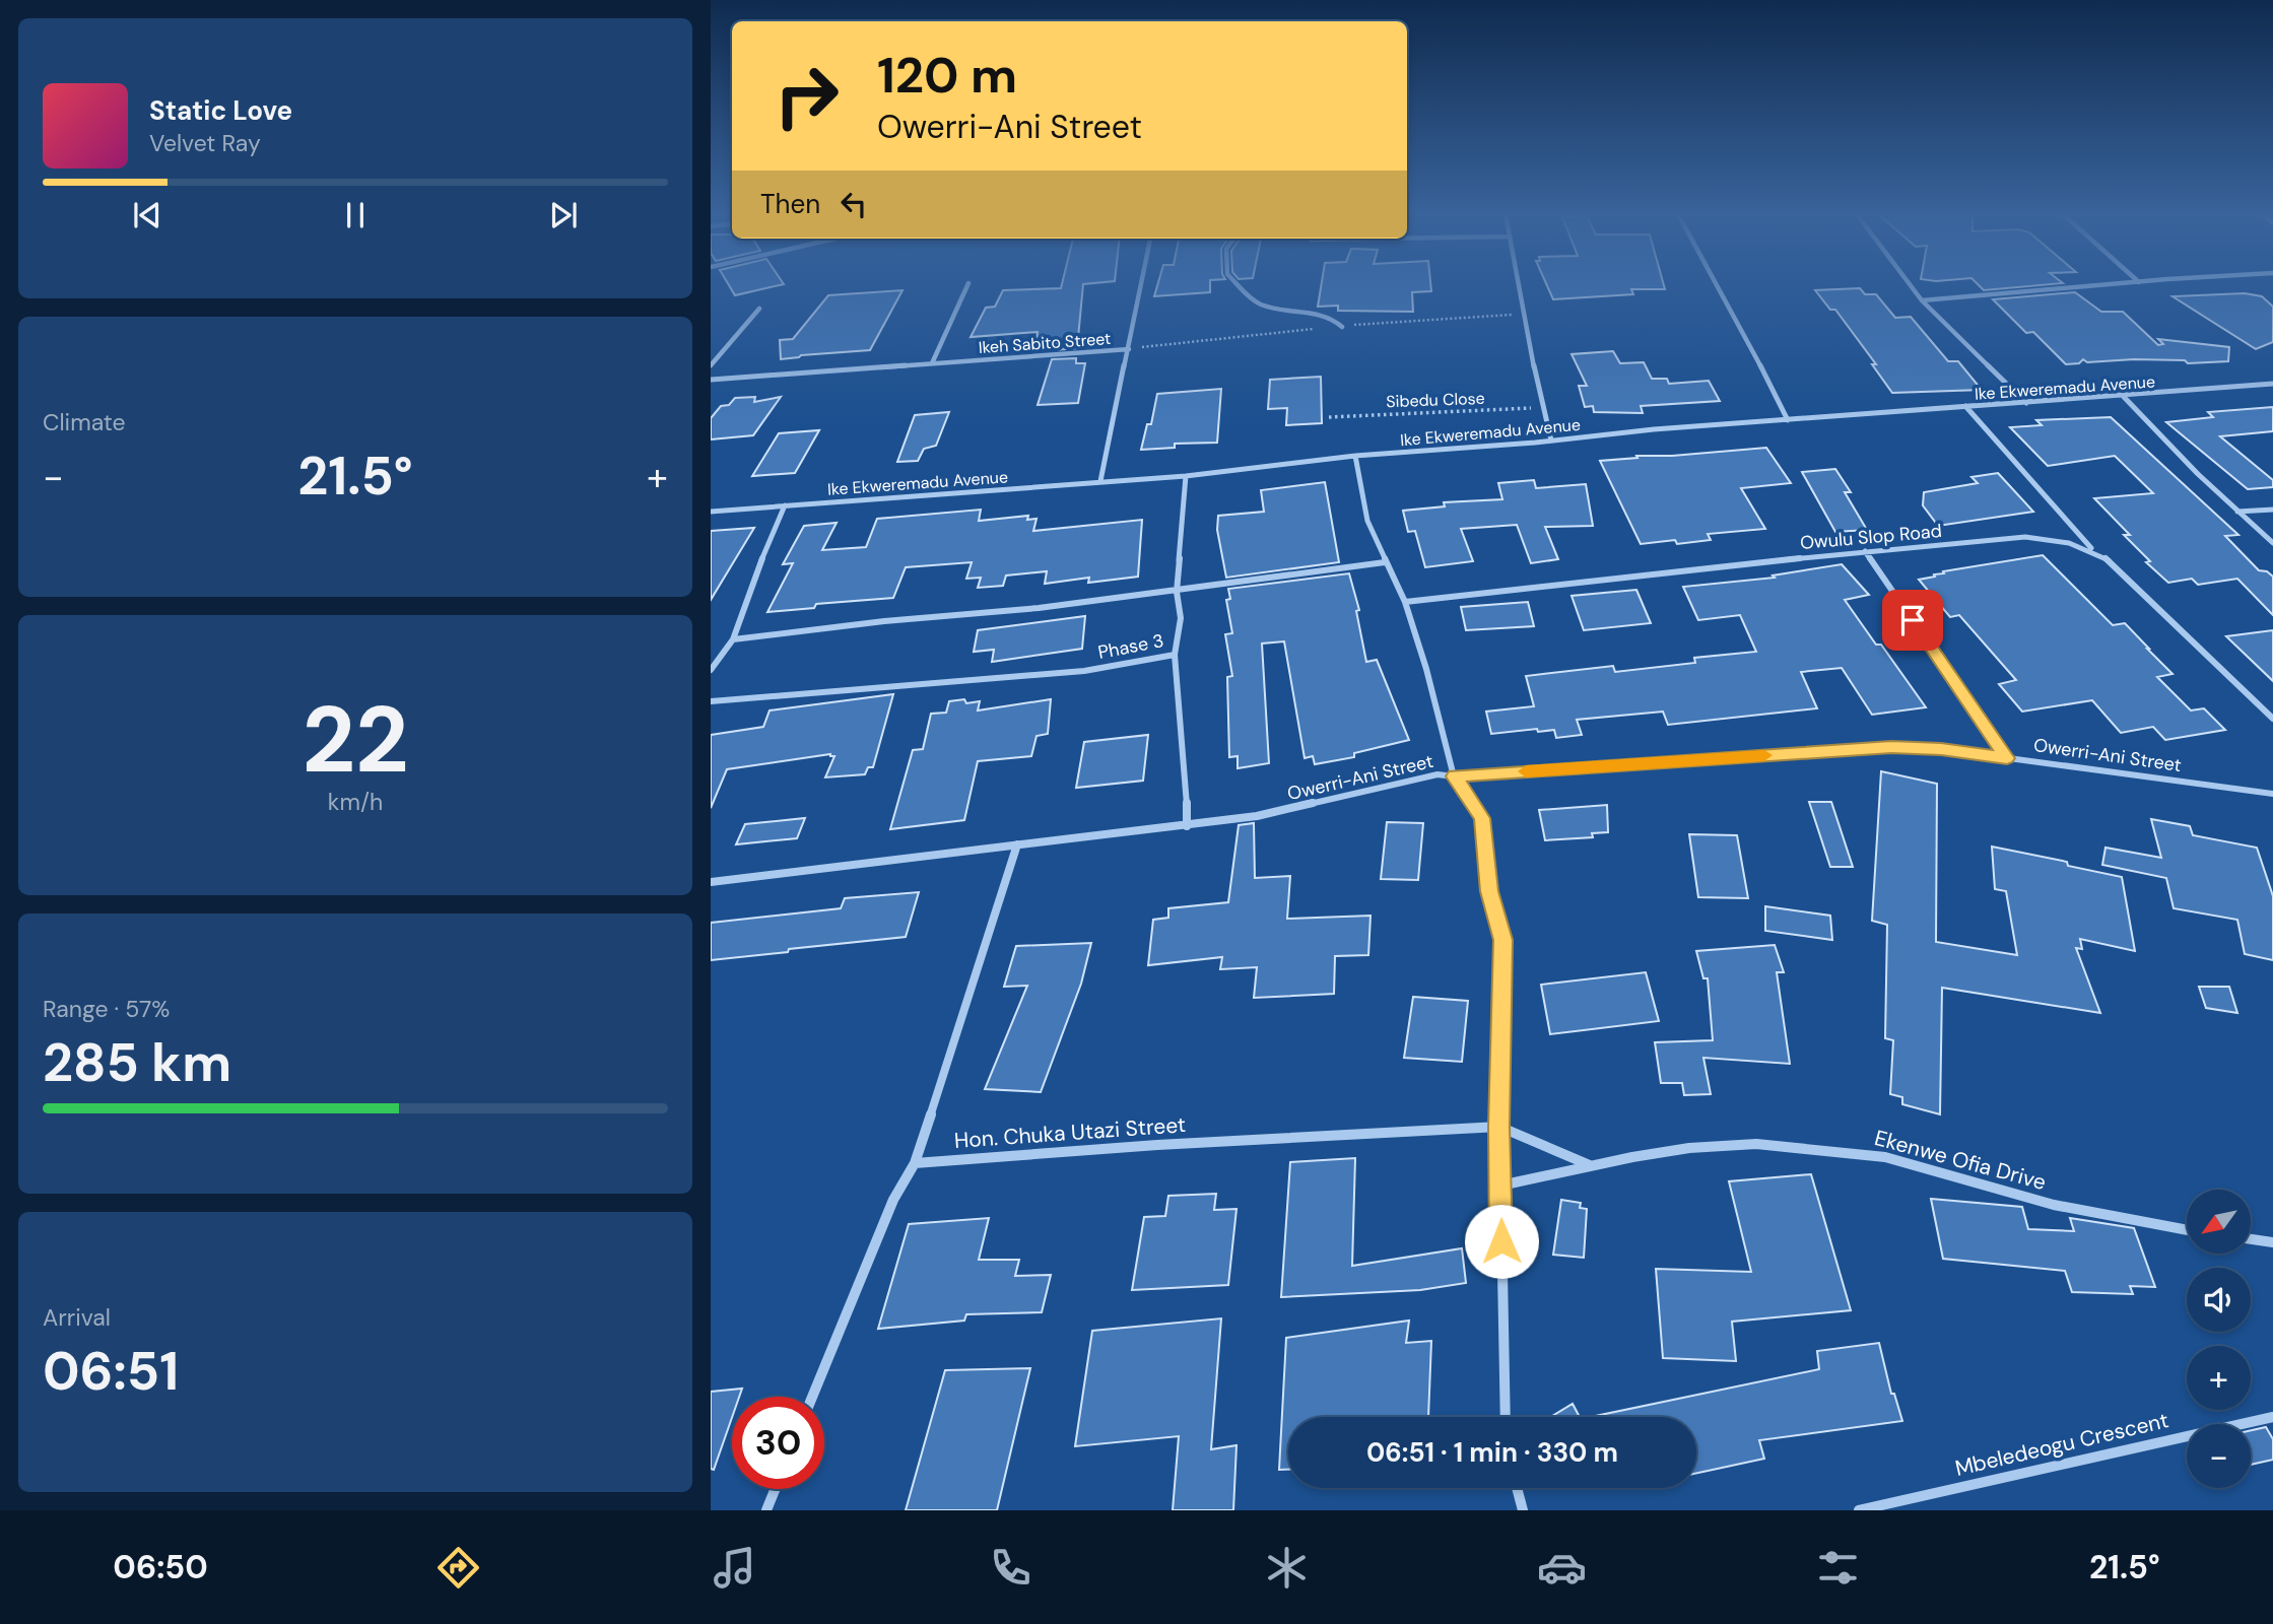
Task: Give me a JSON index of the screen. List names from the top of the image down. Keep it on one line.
{"streets":{"street":["Ikeh Sabito Street","Ike Ekweremadu Avenue","Owulu Slop Road","Phase 3","Owerri-Ani Street","Hon. Chuka Utazi Street","Ekenwe Ofia Drive","Mbeledeogu Crescent"],"path":["Sibedu Close"]},"crossings":[["Ike Ekweremadu Avenue","Phase 3"]],"north":"bottom left","page":{"turn":["120 m","Owerri-Ani Street"],"song":["Static Love","Velvet Ray"],"then":"Then","tile":["Climate",["22","km/h"],["Range · 57%","285 km"],["Arrival","06:51"]],"heat":["−","21.5°","+"],"map_buttons":["+","−"],"limit":"30","trip":"06:51 · 1 min · 330 m","tabs":["06:50","21.5°"]}}
